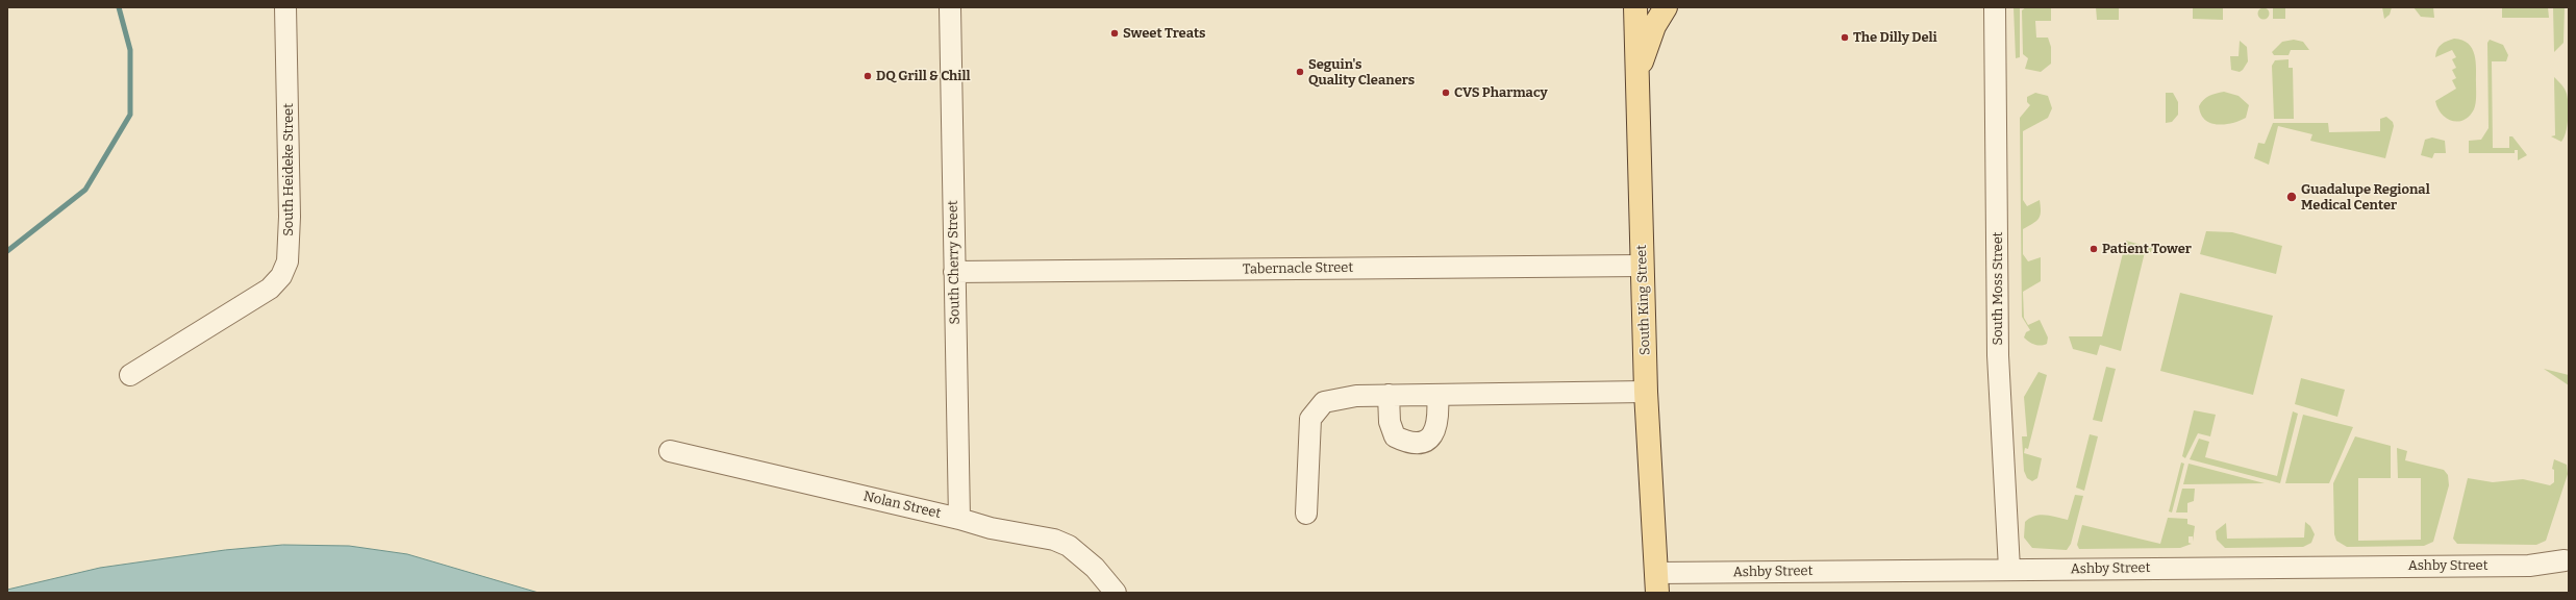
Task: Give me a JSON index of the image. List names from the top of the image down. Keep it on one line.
{"streets":{"main road":["South King Street"],"street":["South Heideke Street","South Cherry Street","Tabernacle Street","South Moss Street","Nolan Street","Ashby Street"]},"crossings":[["South Cherry Street","Tabernacle Street"],["South Cherry Street","Nolan Street"],["Tabernacle Street","South King Street"],["South Moss Street","Ashby Street"],["South King Street","Ashby Street"]],"places":["Sweet Treats","The Dilly Deli","Seguin's Quality Cleaners","DQ Grill & Chill","CVS Pharmacy","Guadalupe Regional Medical Center","Patient Tower"]}
